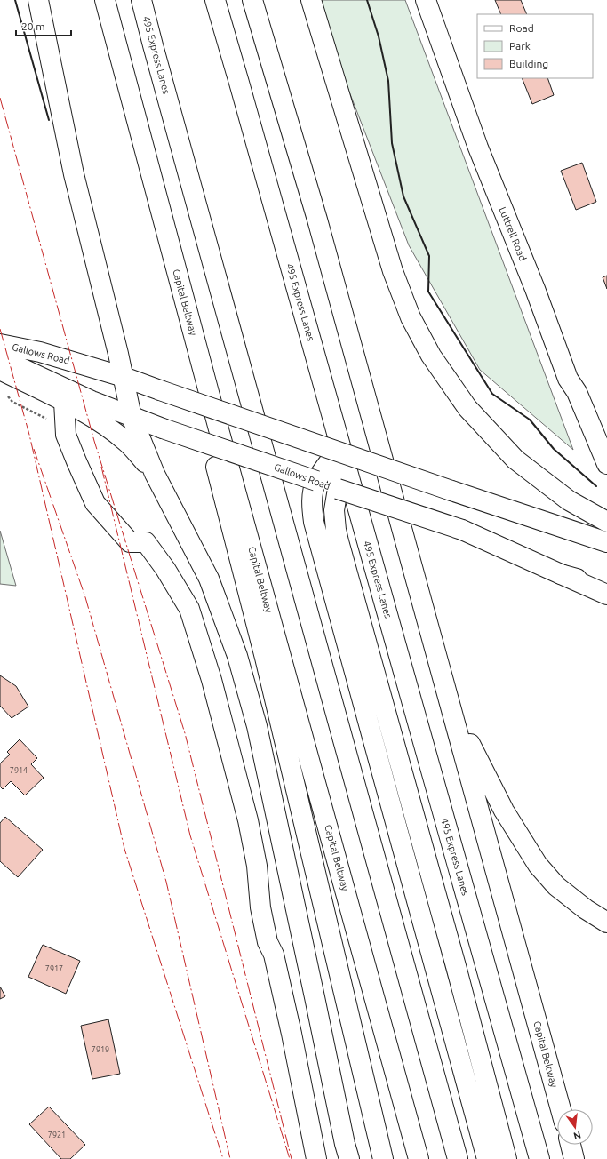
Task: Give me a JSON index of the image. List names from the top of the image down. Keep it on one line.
{"streets":{"main road":["495 Express Lanes","Luttrell Road","Capital Beltway","Gallows Road"]},"house_numbers":["7914","7917","7919","7921"],"legend":["Road","Park","Building"],"scale_bar":"20 m","north":"bottom"}
